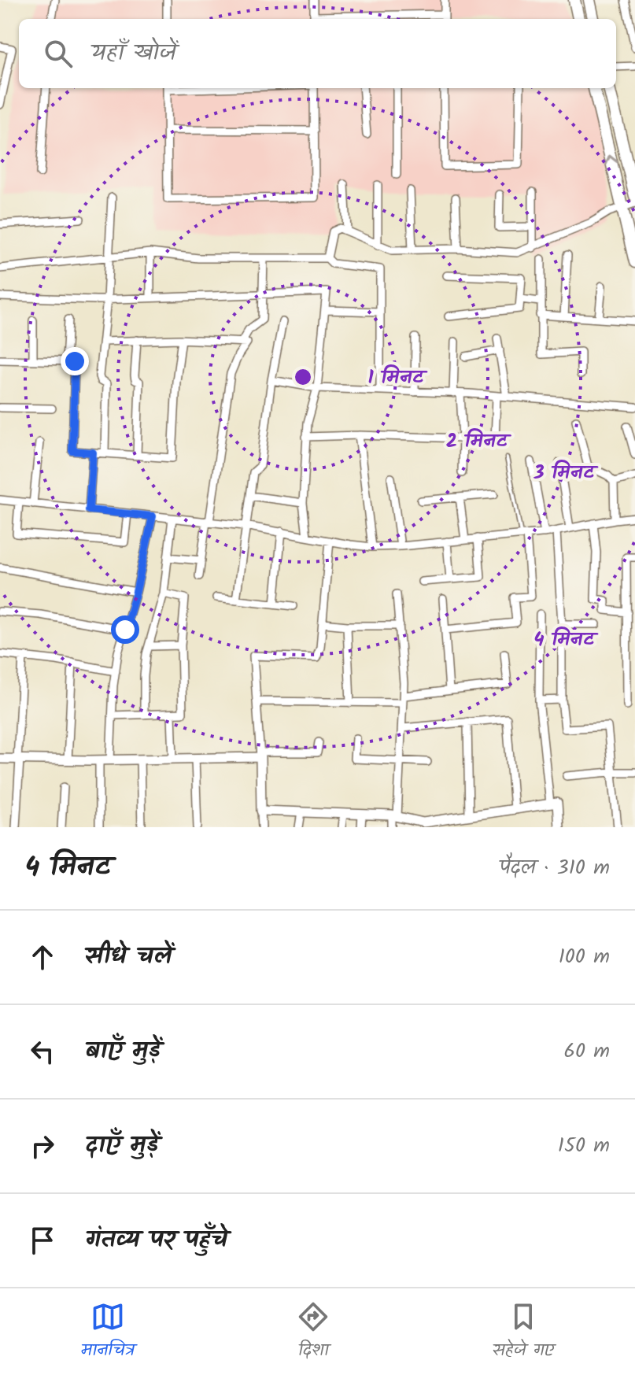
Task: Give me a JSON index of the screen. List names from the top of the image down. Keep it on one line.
{"page":{"search":"यहाँ खोजें","heading":["4 मिनट","पैदल · 310 m"],"list":[["सीधे चलें","100 m"],["बाएँ मुड़ें","60 m"],["दाएँ मुड़ें","150 m"],"गंतव्य पर पहुँचे"],"nav":["मानचित्र","दिशा","सहेजे गए"]},"rings":["1 मिनट","2 मिनट","3 मिनट","4 मिनट"]}
